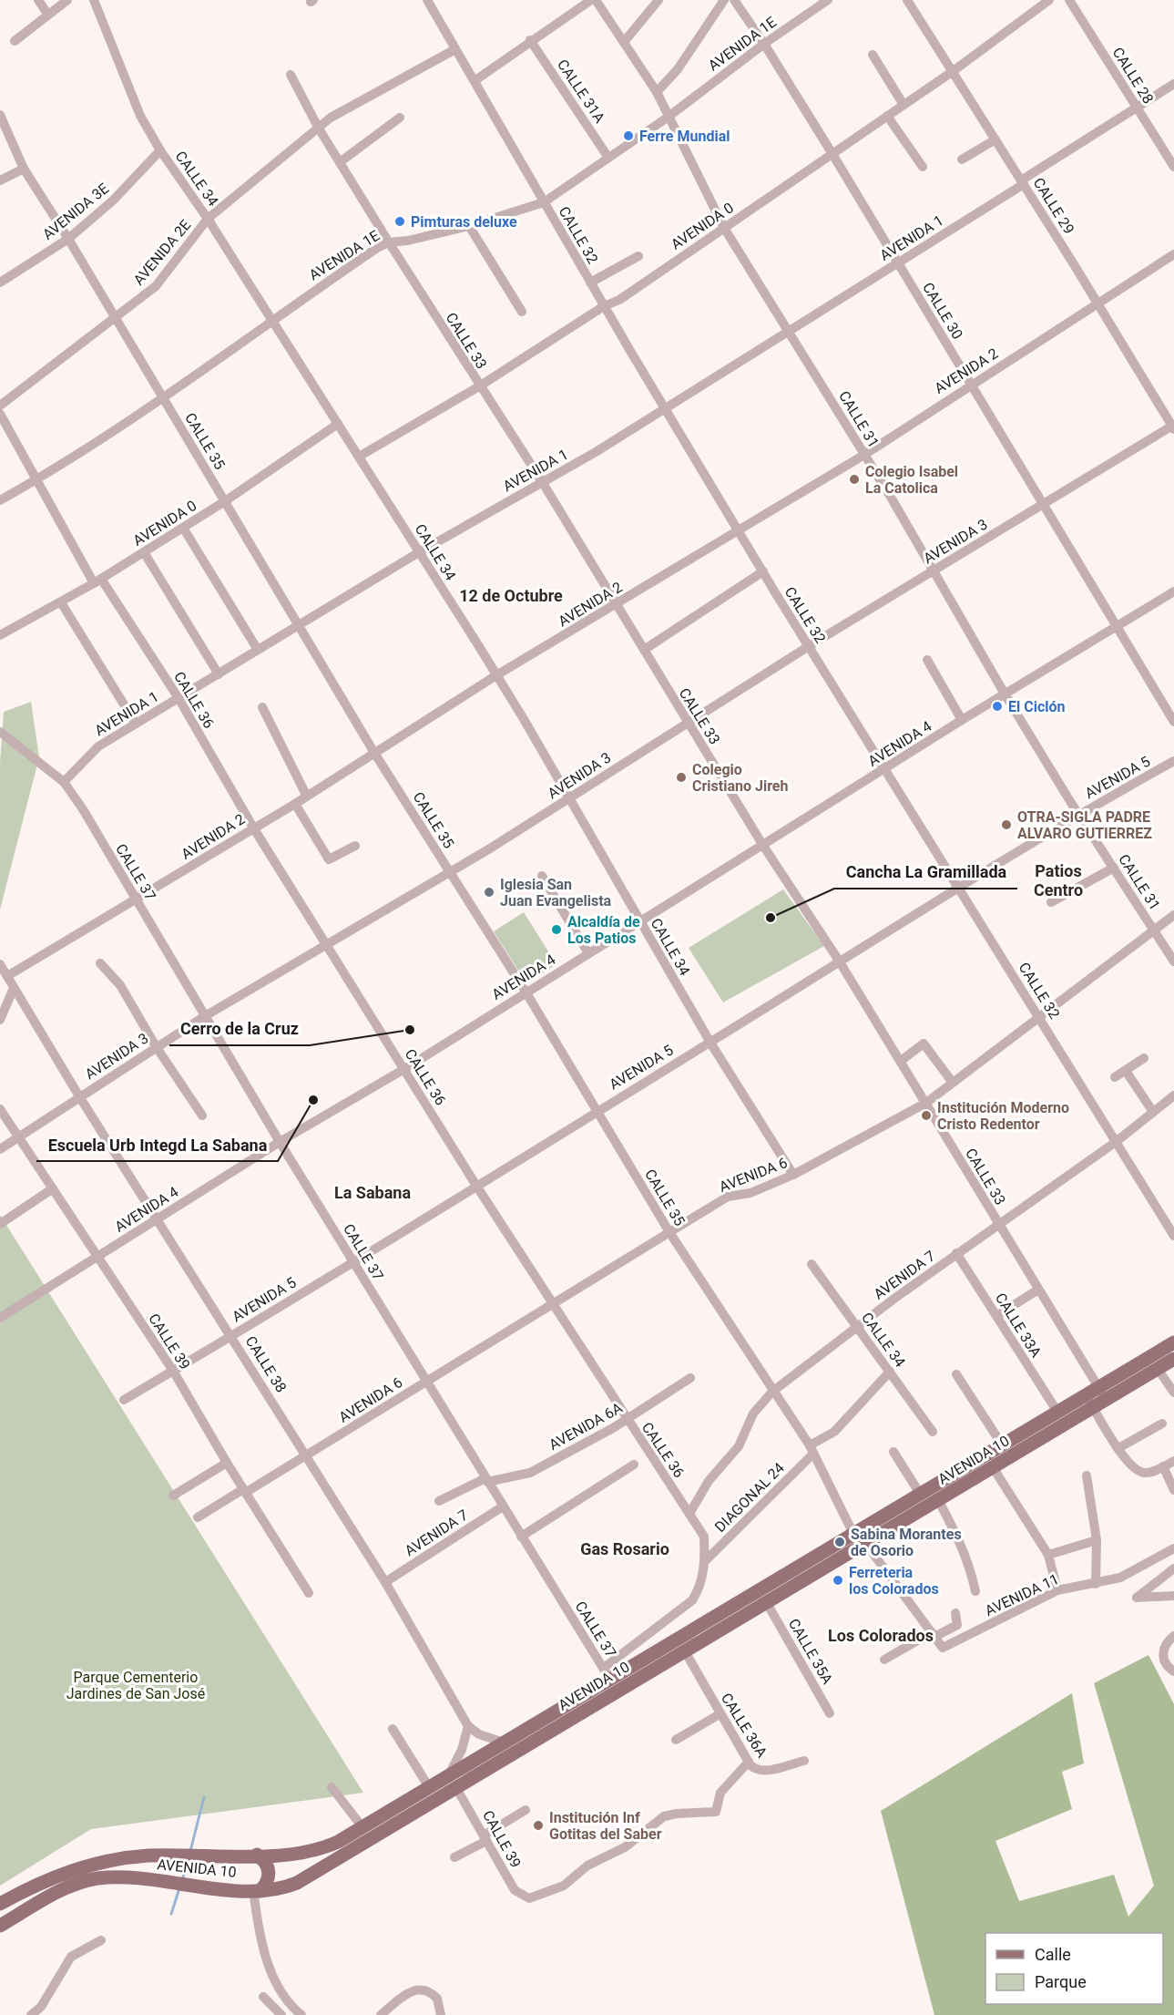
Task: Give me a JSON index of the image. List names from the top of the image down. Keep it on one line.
{"streets":{"main road":["AVENIDA 10"],"street":["AVENIDA 1E","CALLE 28","CALLE 31A","CALLE 34","CALLE 29","AVENIDA 3E","AVENIDA 0","CALLE 32","AVENIDA 1","AVENIDA 2E","CALLE 30","CALLE 33","AVENIDA 2","CALLE 31","CALLE 35","AVENIDA 3","CALLE 36","AVENIDA 4","AVENIDA 5","CALLE 37","AVENIDA 6","AVENIDA 7","CALLE 33A","CALLE 39","CALLE 38","AVENIDA 6A","DIAGONAL 24","AVENIDA 11","CALLE 35A","CALLE 36A"]},"crossings":[["AVENIDA 1E","CALLE 31A"],["AVENIDA 1E","CALLE 34"],["AVENIDA 1E","CALLE 32"],["AVENIDA 1E","CALLE 30"],["AVENIDA 1E","CALLE 33"],["AVENIDA 1E","CALLE 31"],["AVENIDA 1E","CALLE 35"],["AVENIDA 1E","CALLE 36"],["CALLE 28","AVENIDA 1"],["CALLE 34","AVENIDA 3E"],["CALLE 34","AVENIDA 0"],["CALLE 34","AVENIDA 1"],["CALLE 34","AVENIDA 2E"],["CALLE 34","AVENIDA 2"],["CALLE 34","AVENIDA 3"],["CALLE 34","AVENIDA 4"],["CALLE 34","AVENIDA 5"],["CALLE 34","AVENIDA 6"],["CALLE 34","AVENIDA 7"],["CALLE 34","DIAGONAL 24"],["CALLE 29","AVENIDA 0"],["CALLE 29","AVENIDA 1"],["CALLE 29","AVENIDA 2"],["CALLE 29","AVENIDA 3"],["AVENIDA 3E","CALLE 35"],["AVENIDA 0","CALLE 32"],["AVENIDA 0","CALLE 30"],["AVENIDA 0","CALLE 33"],["AVENIDA 0","CALLE 31"],["AVENIDA 0","CALLE 35"],["AVENIDA 0","CALLE 36"],["CALLE 32","AVENIDA 1"],["CALLE 32","AVENIDA 2E"],["CALLE 32","AVENIDA 2"],["CALLE 32","AVENIDA 3"],["CALLE 32","AVENIDA 4"],["CALLE 32","AVENIDA 5"],["CALLE 32","AVENIDA 6"],["CALLE 32","AVENIDA 7"],["AVENIDA 1","CALLE 30"],["AVENIDA 1","CALLE 33"],["AVENIDA 1","CALLE 31"],["AVENIDA 1","CALLE 35"],["AVENIDA 1","CALLE 36"],["AVENIDA 1","CALLE 37"],["AVENIDA 2E","CALLE 33"],["AVENIDA 2E","CALLE 35"],["CALLE 30","AVENIDA 2"],["CALLE 30","AVENIDA 3"],["CALLE 30","AVENIDA 4"],["CALLE 33","AVENIDA 2"],["CALLE 33","AVENIDA 3"],["CALLE 33","AVENIDA 4"],["CALLE 33","AVENIDA 5"],["CALLE 33","AVENIDA 6"],["CALLE 33","AVENIDA 7"],["CALLE 33","AVENIDA 10"],["AVENIDA 2","CALLE 31"],["AVENIDA 2","CALLE 35"],["AVENIDA 2","CALLE 36"],["AVENIDA 2","CALLE 37"],["AVENIDA 2","CALLE 38"],["CALLE 31","AVENIDA 3"],["CALLE 31","AVENIDA 4"],["CALLE 31","AVENIDA 5"],["CALLE 31","AVENIDA 6"],["CALLE 35","AVENIDA 3"],["CALLE 35","AVENIDA 4"],["CALLE 35","AVENIDA 5"],["CALLE 35","AVENIDA 6"],["CALLE 35","AVENIDA 7"],["CALLE 35","AVENIDA 10"],["CALLE 35","DIAGONAL 24"],["AVENIDA 3","CALLE 36"],["AVENIDA 3","CALLE 37"],["AVENIDA 3","CALLE 39"],["AVENIDA 3","CALLE 38"],["CALLE 36","AVENIDA 4"],["CALLE 36","AVENIDA 5"],["CALLE 36","AVENIDA 6"],["CALLE 36","AVENIDA 7"],["CALLE 36","AVENIDA 6A"],["CALLE 36","DIAGONAL 24"],["AVENIDA 4","CALLE 37"],["AVENIDA 4","CALLE 39"],["AVENIDA 4","CALLE 38"],["AVENIDA 5","CALLE 37"],["AVENIDA 5","CALLE 39"],["AVENIDA 5","CALLE 38"],["CALLE 37","AVENIDA 6"],["CALLE 37","AVENIDA 7"],["CALLE 37","AVENIDA 6A"],["CALLE 37","AVENIDA 10"],["AVENIDA 6","CALLE 39"],["AVENIDA 6","CALLE 38"],["AVENIDA 7","CALLE 33A"],["AVENIDA 7","CALLE 38"],["CALLE 33A","AVENIDA 10"],["CALLE 39","AVENIDA 10"],["CALLE 39","CALLE 36A"],["AVENIDA 10","CALLE 35A"],["AVENIDA 10","CALLE 36A"]],"districts":["12 de Octubre","Patios Centro","La Sabana","Gas Rosario","Los Colorados"],"parks":["Parque Cementerio Jardines de San José"],"places":["Ferre Mundial","Pimturas deluxe","Colegio Isabel La Catolica","El Ciclón","Colegio Cristiano Jireh","OTRA-SIGLA PADRE ALVARO GUTIERREZ","Iglesia San Juan Evangelista","Cancha La Gramillada","Alcaldía de Los Patios","Cerro de la Cruz","Escuela Urb Integd La Sabana","Institución Moderno Cristo Redentor","Sabina Morantes de Osorio","Ferreteria los Colorados","Institución Inf Gotitas del Saber"],"legend":["Calle","Parque"]}
